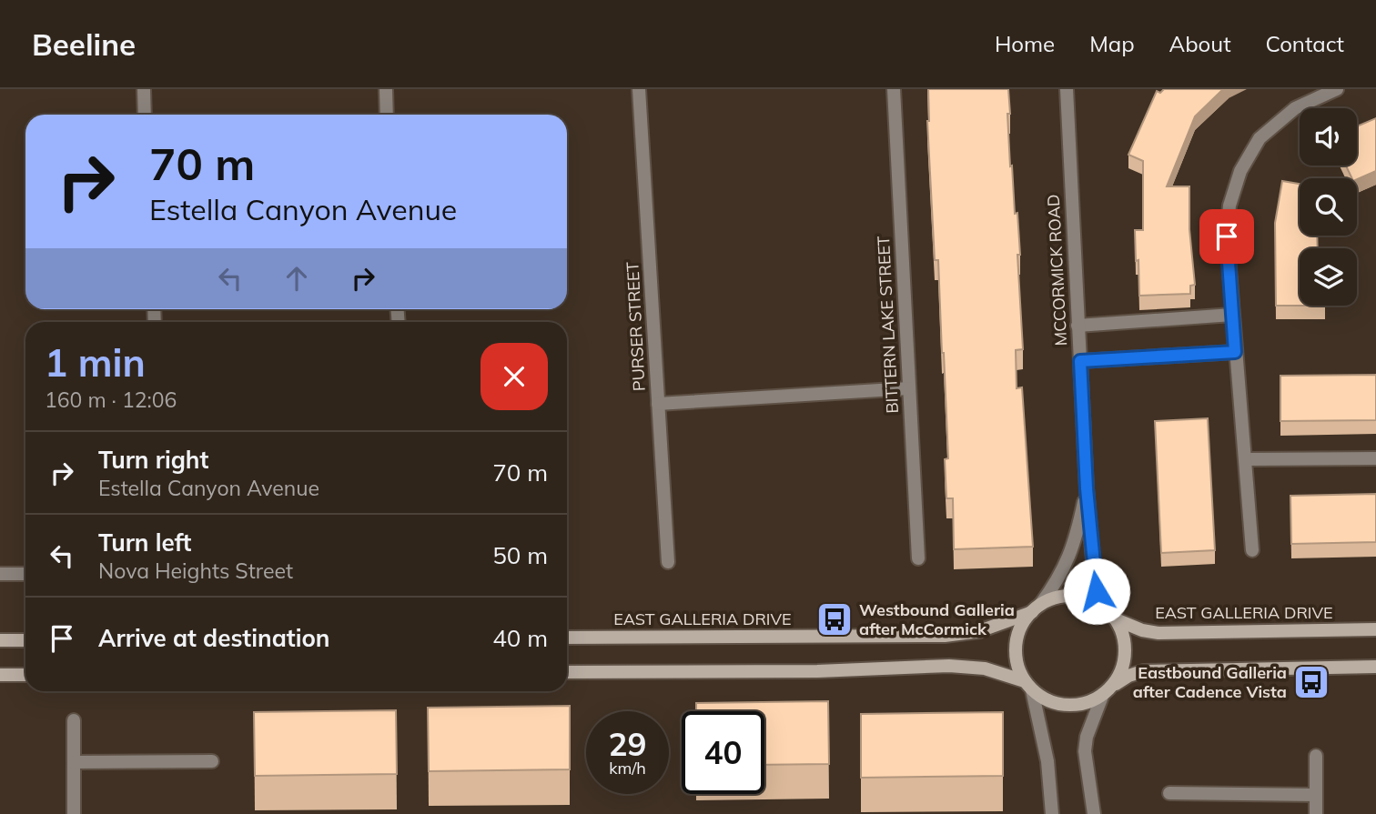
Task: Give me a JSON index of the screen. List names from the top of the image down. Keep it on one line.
{"streets":{"main road":["EAST GALLERIA DRIVE"],"street":["MCCORMICK ROAD","BITTERN LAKE STREET","PURSER STREET"]},"crossings":[["MCCORMICK ROAD","EAST GALLERIA DRIVE"]],"places":{"bus stop":["Westbound Galleria after McCormick","Eastbound Galleria after Cadence Vista"]},"page":{"header":"Beeline","nav":["Home","Map","About","Contact"],"turn":["70 m","Estella Canyon Avenue"],"heading":["1 min","160 m · 12:06"],"list":[{"name":"Turn right","note":"Estella Canyon Avenue","value":"70 m"},{"name":"Turn left","note":"Nova Heights Street","value":"50 m"},{"name":"Arrive at destination","value":"40 m"}],"speed":"29 km/h","limit":"40"}}
